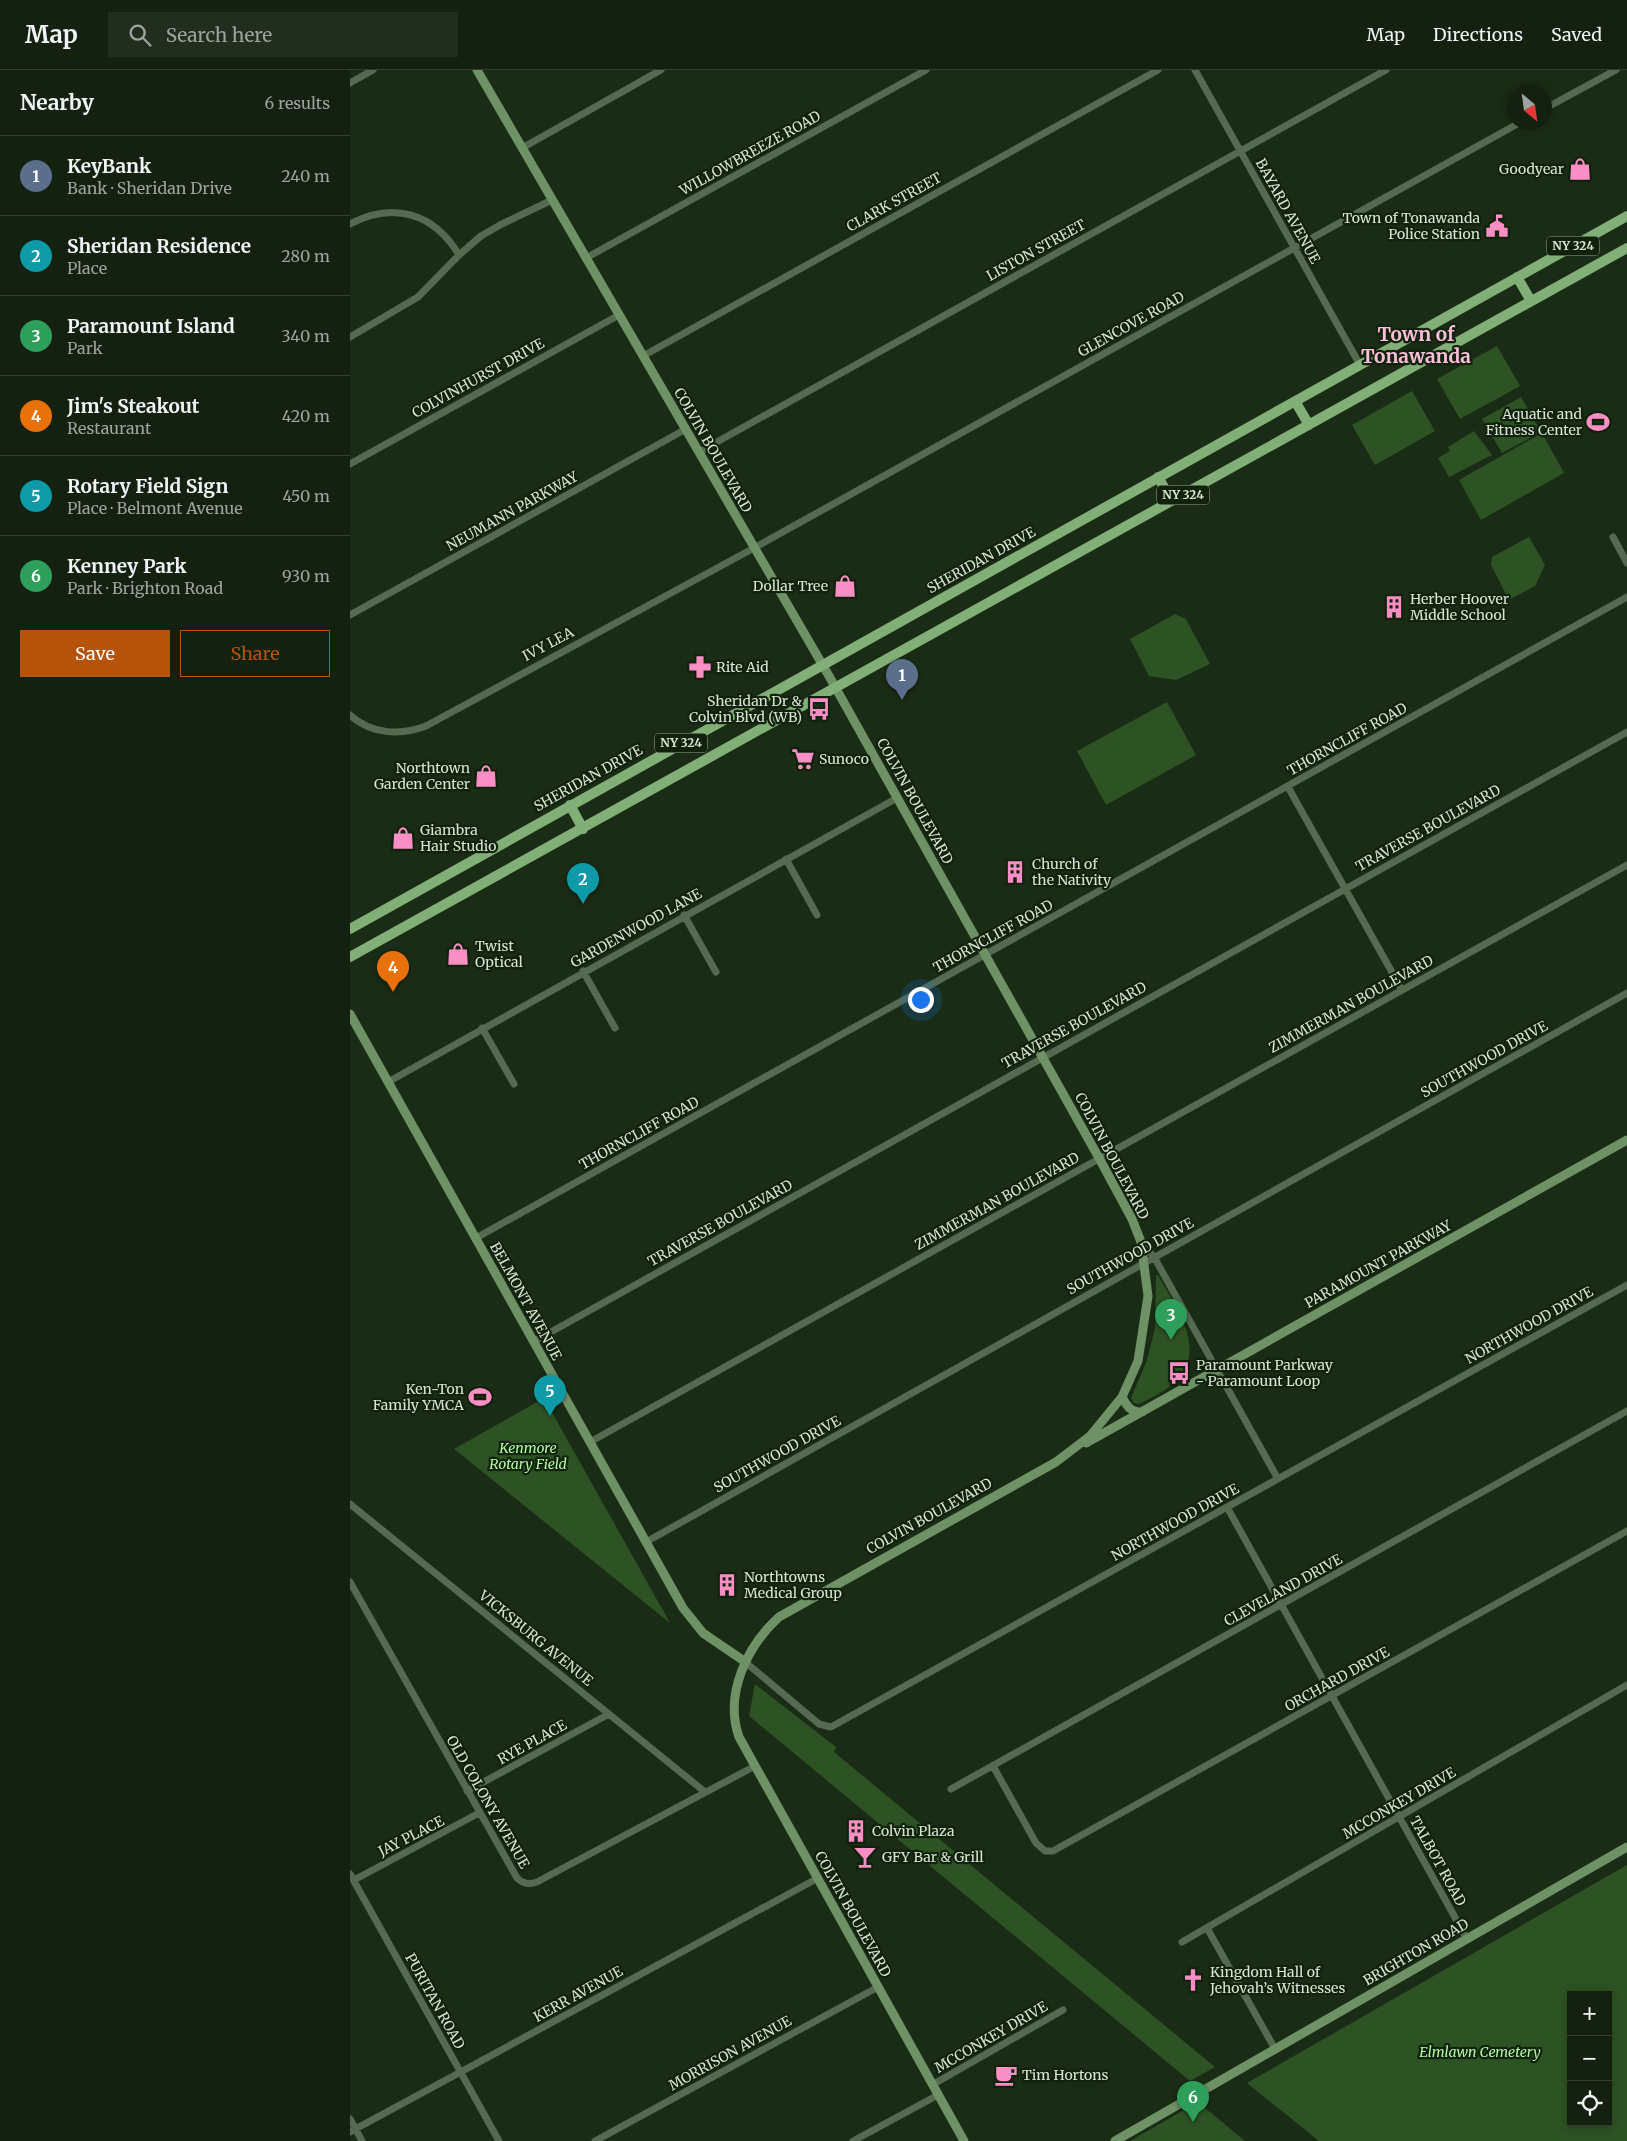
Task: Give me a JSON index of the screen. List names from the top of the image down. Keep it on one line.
{"streets":{"main road":["NY 324","SHERIDAN DRIVE"],"street":["WILLOWBREEZE ROAD","CLARK STREET","BAYARD AVENUE","LISTON STREET","GLENCOVE ROAD","COLVINHURST DRIVE","COLVIN BOULEVARD","NEUMANN PARKWAY","IVY LEA","THORNCLIFF ROAD","TRAVERSE BOULEVARD","GARDENWOOD LANE","ZIMMERMAN BOULEVARD","SOUTHWOOD DRIVE","PARAMOUNT PARKWAY","BELMONT AVENUE","NORTHWOOD DRIVE","CLEVELAND DRIVE","VICKSBURG AVENUE","ORCHARD DRIVE","RYE PLACE","OLD COLONY AVENUE","MCCONKEY DRIVE","JAY PLACE","TALBOT ROAD","BRIGHTON ROAD","KERR AVENUE","PURITAN ROAD","MORRISON AVENUE"]},"crossings":[["WILLOWBREEZE ROAD","COLVIN BOULEVARD"],["CLARK STREET","COLVIN BOULEVARD"],["BAYARD AVENUE","LISTON STREET"],["BAYARD AVENUE","GLENCOVE ROAD"],["BAYARD AVENUE","SHERIDAN DRIVE"],["NY 324","COLVIN BOULEVARD"],["LISTON STREET","COLVIN BOULEVARD"],["GLENCOVE ROAD","COLVIN BOULEVARD"],["GLENCOVE ROAD","IVY LEA"],["COLVINHURST DRIVE","COLVIN BOULEVARD"],["COLVIN BOULEVARD","NEUMANN PARKWAY"],["COLVIN BOULEVARD","SHERIDAN DRIVE"],["COLVIN BOULEVARD","IVY LEA"],["COLVIN BOULEVARD","THORNCLIFF ROAD"],["COLVIN BOULEVARD","TRAVERSE BOULEVARD"],["COLVIN BOULEVARD","GARDENWOOD LANE"],["COLVIN BOULEVARD","ZIMMERMAN BOULEVARD"],["COLVIN BOULEVARD","SOUTHWOOD DRIVE"],["COLVIN BOULEVARD","PARAMOUNT PARKWAY"],["COLVIN BOULEVARD","BELMONT AVENUE"],["COLVIN BOULEVARD","NORTHWOOD DRIVE"],["COLVIN BOULEVARD","OLD COLONY AVENUE"],["COLVIN BOULEVARD","MCCONKEY DRIVE"],["COLVIN BOULEVARD","KERR AVENUE"],["COLVIN BOULEVARD","MORRISON AVENUE"],["THORNCLIFF ROAD","BELMONT AVENUE"],["TRAVERSE BOULEVARD","BELMONT AVENUE"],["GARDENWOOD LANE","BELMONT AVENUE"],["ZIMMERMAN BOULEVARD","BELMONT AVENUE"],["SOUTHWOOD DRIVE","BELMONT AVENUE"],["BELMONT AVENUE","NORTHWOOD DRIVE"],["NORTHWOOD DRIVE","TALBOT ROAD"],["CLEVELAND DRIVE","ORCHARD DRIVE"],["CLEVELAND DRIVE","TALBOT ROAD"],["VICKSBURG AVENUE","RYE PLACE"],["VICKSBURG AVENUE","OLD COLONY AVENUE"],["ORCHARD DRIVE","TALBOT ROAD"],["RYE PLACE","OLD COLONY AVENUE"],["OLD COLONY AVENUE","JAY PLACE"],["MCCONKEY DRIVE","TALBOT ROAD"],["JAY PLACE","PURITAN ROAD"],["TALBOT ROAD","BRIGHTON ROAD"],["KERR AVENUE","PURITAN ROAD"]],"districts":["Town of Tonawanda"],"parks":["Kenmore Rotary Field","Elmlawn Cemetery"],"places":{"shop":["Goodyear","Dollar Tree","Northtown Garden Center","Giambra Hair Studio","Twist Optical"],"public building":["Town of Tonawanda Police Station"],"sports":["Aquatic and Fitness Center","Ken-Ton Family YMCA"],"building":["Herber Hoover Middle School","Church of the Nativity","Northtowns Medical Group","Colvin Plaza"],"pharmacy":["Rite Aid"],"bus stop":["Sheridan Dr & Colvin Blvd (WB)","Paramount Parkway - Paramount Loop"],"supermarket":["Sunoco"],"bar":["GFY Bar & Grill"],"church":["Kingdom Hall of Jehovah’s Witnesses"],"cafe":["Tim Hortons"]},"north":"bottom right","page":{"header":"Map","search":"Search here","nav":["Map","Directions","Saved"],"heading":["Nearby","6 results"],"list":[{"mark":"1","name":"KeyBank","note":"Bank · Sheridan Drive","value":"240 m"},{"mark":"2","name":"Sheridan Residence","note":"Place","value":"280 m"},{"mark":"3","name":"Paramount Island","note":"Park","value":"340 m"},{"mark":"4","name":"Jim's Steakout","note":"Restaurant","value":"420 m"},{"mark":"5","name":"Rotary Field Sign","note":"Place · Belmont Avenue","value":"450 m"},{"mark":"6","name":"Kenney Park","note":"Park · Brighton Road","value":"930 m"}],"buttons":["Save","Share"],"pins":["1","2","4","3","5","6"],"map_buttons":["+","−"]}}
